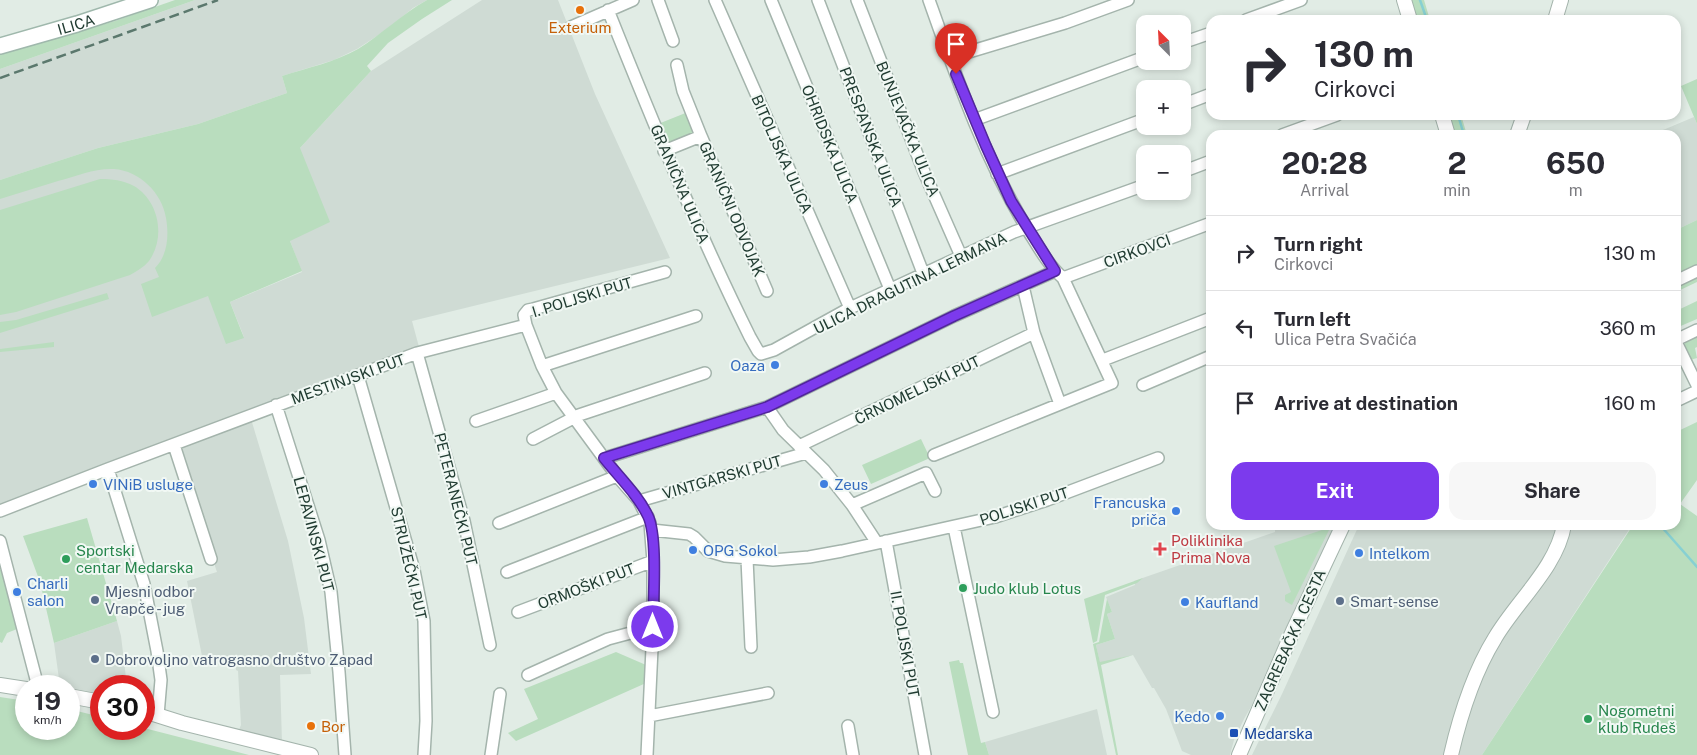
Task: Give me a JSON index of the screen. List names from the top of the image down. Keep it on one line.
{"streets":{"main road":["ILICA"],"street":["BUNJEVAČKA ULICA","PRESPANSKA ULICA","OHRIDSKA ULICA","BITOLJSKA ULICA","GRANIČNA ULICA","GRANIČNI ODVOJAK","CIRKOVCI","ULICA DRAGUTINA LERMANA","I. POLJSKI PUT","MESTINJSKI PUT","ČRNOMELJSKI PUT","VINTGARSKI PUT","PETERANEČKI PUT","POLJSKI PUT","LEPAVINSKI PUT","STRUŽEČKI PUT","ORMOŠKI PUT","ZAGREBAČKA CESTA","II. POLJSKI PUT"]},"crossings":[["BUNJEVAČKA ULICA","ULICA DRAGUTINA LERMANA"],["PRESPANSKA ULICA","ULICA DRAGUTINA LERMANA"],["OHRIDSKA ULICA","ULICA DRAGUTINA LERMANA"],["BITOLJSKA ULICA","ULICA DRAGUTINA LERMANA"],["GRANIČNA ULICA","GRANIČNI ODVOJAK"],["GRANIČNA ULICA","ULICA DRAGUTINA LERMANA"],["CIRKOVCI","I. POLJSKI PUT"],["CIRKOVCI","II. POLJSKI PUT"],["I. POLJSKI PUT","MESTINJSKI PUT"],["I. POLJSKI PUT","VINTGARSKI PUT"],["I. POLJSKI PUT","ORMOŠKI PUT"],["MESTINJSKI PUT","PETERANEČKI PUT"],["MESTINJSKI PUT","LEPAVINSKI PUT"],["MESTINJSKI PUT","STRUŽEČKI PUT"],["ČRNOMELJSKI PUT","VINTGARSKI PUT"],["ČRNOMELJSKI PUT","II. POLJSKI PUT"],["VINTGARSKI PUT","II. POLJSKI PUT"],["POLJSKI PUT","II. POLJSKI PUT"]],"places":{"other":["Exterium","Oaza","VINiB usluge","Zeus","Francuska priča","OPG Sokol","Intelkom","Sportski centar Medarska","Judo klub Lotus","Charli salon","Mjesni odbor Vrapče - jug","Smart-sense","Kaufland","Dobrovoljno vatrogasno društvo Zapad","Kedo","Nogometni klub Rudeš","Bor"],"health":["Poliklinika Prima Nova"],"transit":["Medarska"]},"north":"top left","page":{"map_buttons":["+","−"],"turn":["130 m","Cirkovci"],"eta":["20:28","Arrival","2","min","650","m"],"list":[{"name":"Turn right","note":"Cirkovci","value":"130 m"},{"name":"Turn left","note":"Ulica Petra Svačića","value":"360 m"},{"name":"Arrive at destination","value":"160 m"}],"buttons":["Exit","Share"],"speed":"19 km/h","limit":"30"}}
